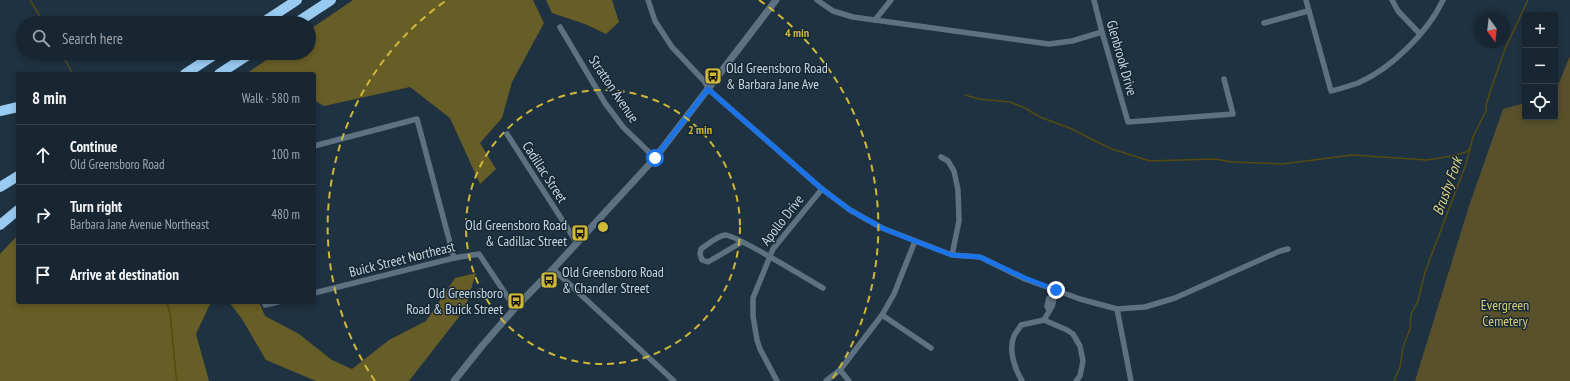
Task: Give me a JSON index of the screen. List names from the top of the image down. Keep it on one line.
{"streets":{"street":["Glenbrook Drive","Stratton Avenue","Cadillac Street","Apollo Drive","Buick Street Northeast"]},"water":["Brushy Fork"],"parks":["Evergreen Cemetery"],"places":{"bus stop":["Old Greensboro Road & Barbara Jane Ave","Old Greensboro Road & Cadillac Street","Old Greensboro Road & Chandler Street","Old Greensboro Road & Buick Street"]},"north":"bottom","page":{"map_buttons":["+","−"],"search":"Search here","heading":["8 min","Walk · 580 m"],"list":[["Continue","Old Greensboro Road","100 m"],["Turn right","Barbara Jane Avenue Northeast","480 m"],"Arrive at destination"]},"rings":["4 min","2 min"]}
